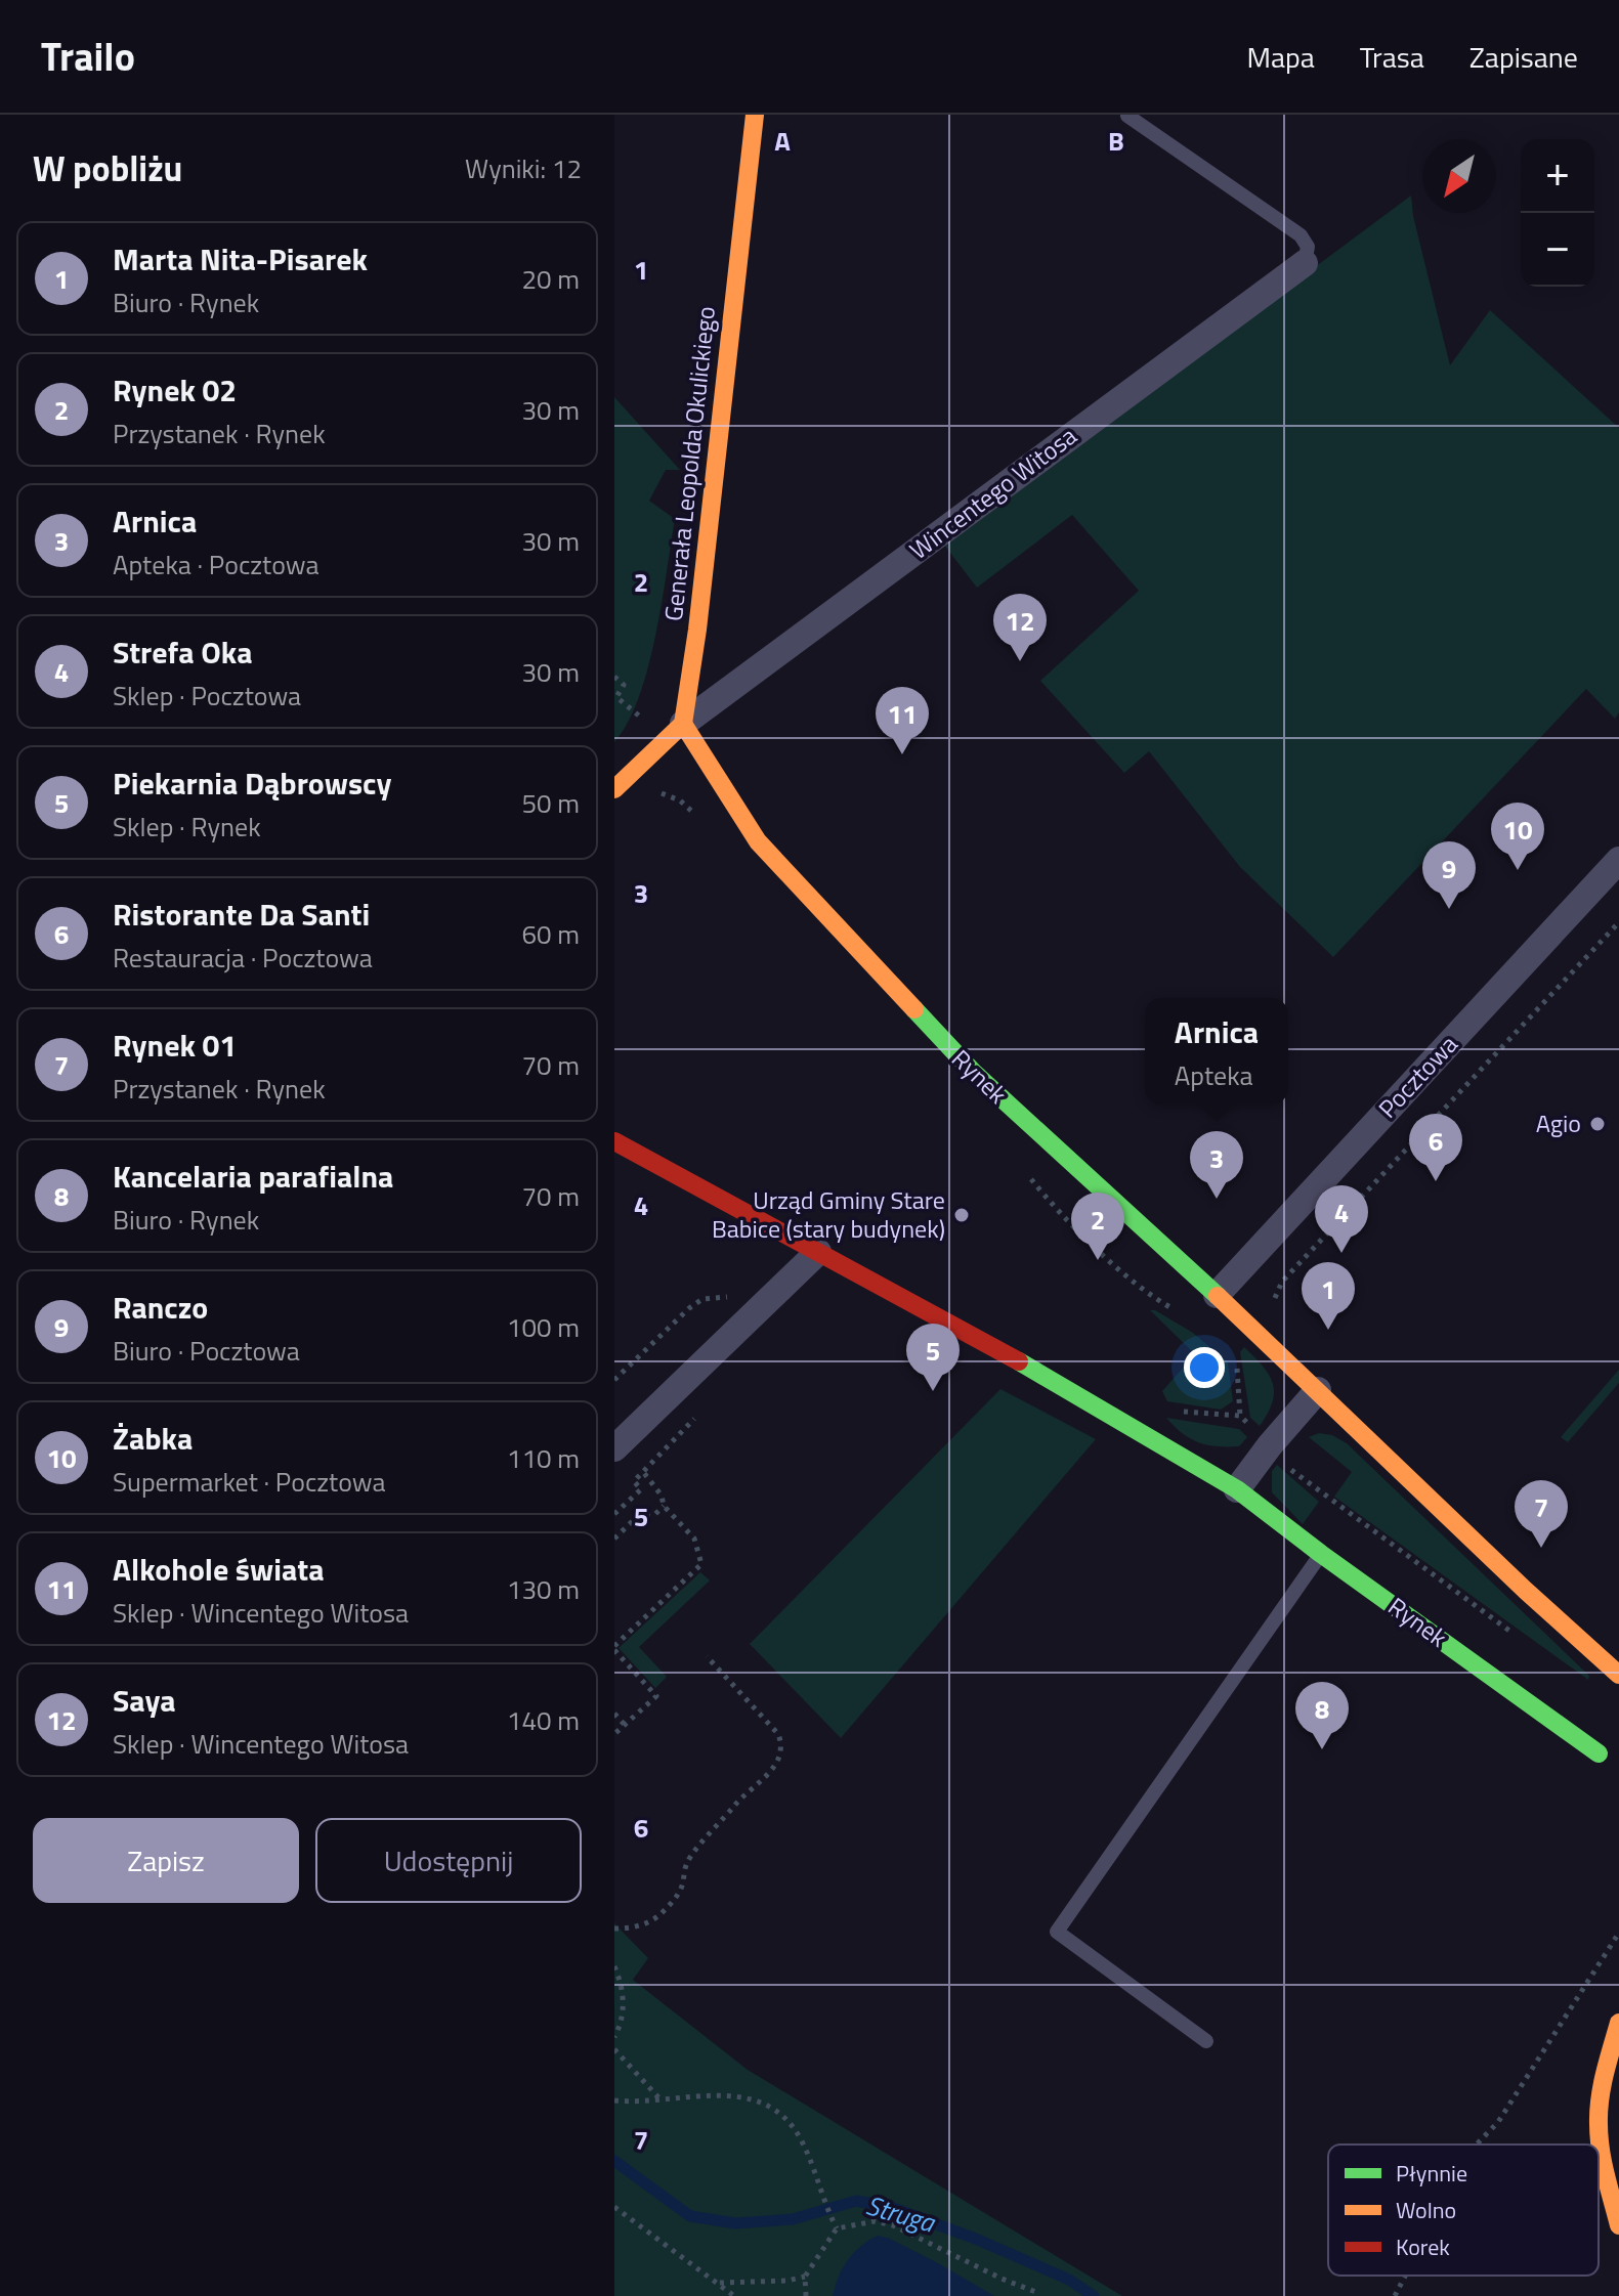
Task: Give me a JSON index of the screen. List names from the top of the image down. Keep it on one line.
{"streets":{"street":["Generała Leopolda Okulickiego","Wincentego Witosa","Rynek","Pocztowa"]},"crossings":[["Generała Leopolda Okulickiego","Wincentego Witosa"],["Generała Leopolda Okulickiego","Rynek"],["Wincentego Witosa","Rynek"],["Rynek","Pocztowa"]],"water":["Struga"],"places":["Agio","Urząd Gminy Stare Babice (stary budynek)"],"legend":["Płynnie","Wolno","Korek"],"north":"bottom left","page":{"header":"Trailo","nav":["Mapa","Trasa","Zapisane"],"heading":["W pobliżu","Wyniki: 12"],"map_buttons":["+","−"],"list":[{"mark":"1","name":"Marta Nita-Pisarek","note":"Biuro · Rynek","value":"20 m"},{"mark":"2","name":"Rynek 02","note":"Przystanek · Rynek","value":"30 m"},{"mark":"3","name":"Arnica","note":"Apteka · Pocztowa","value":"30 m"},{"mark":"4","name":"Strefa Oka","note":"Sklep · Pocztowa","value":"30 m"},{"mark":"5","name":"Piekarnia Dąbrowscy","note":"Sklep · Rynek","value":"50 m"},{"mark":"6","name":"Ristorante Da Santi","note":"Restauracja · Pocztowa","value":"60 m"},{"mark":"7","name":"Rynek 01","note":"Przystanek · Rynek","value":"70 m"},{"mark":"8","name":"Kancelaria parafialna","note":"Biuro · Rynek","value":"70 m"},{"mark":"9","name":"Ranczo","note":"Biuro · Pocztowa","value":"100 m"},{"mark":"10","name":"Żabka","note":"Supermarket · Pocztowa","value":"110 m"},{"mark":"11","name":"Alkohole świata","note":"Sklep · Wincentego Witosa","value":"130 m"},{"mark":"12","name":"Saya","note":"Sklep · Wincentego Witosa","value":"140 m"}],"pins":["12","11","10","9","6","3","4","2","1","5","7","8"],"popup":["Arnica","Apteka"],"buttons":["Zapisz","Udostępnij"]},"grid":{"columns":["A","B"],"rows":["1","2","3","4","5","6","7"]}}
